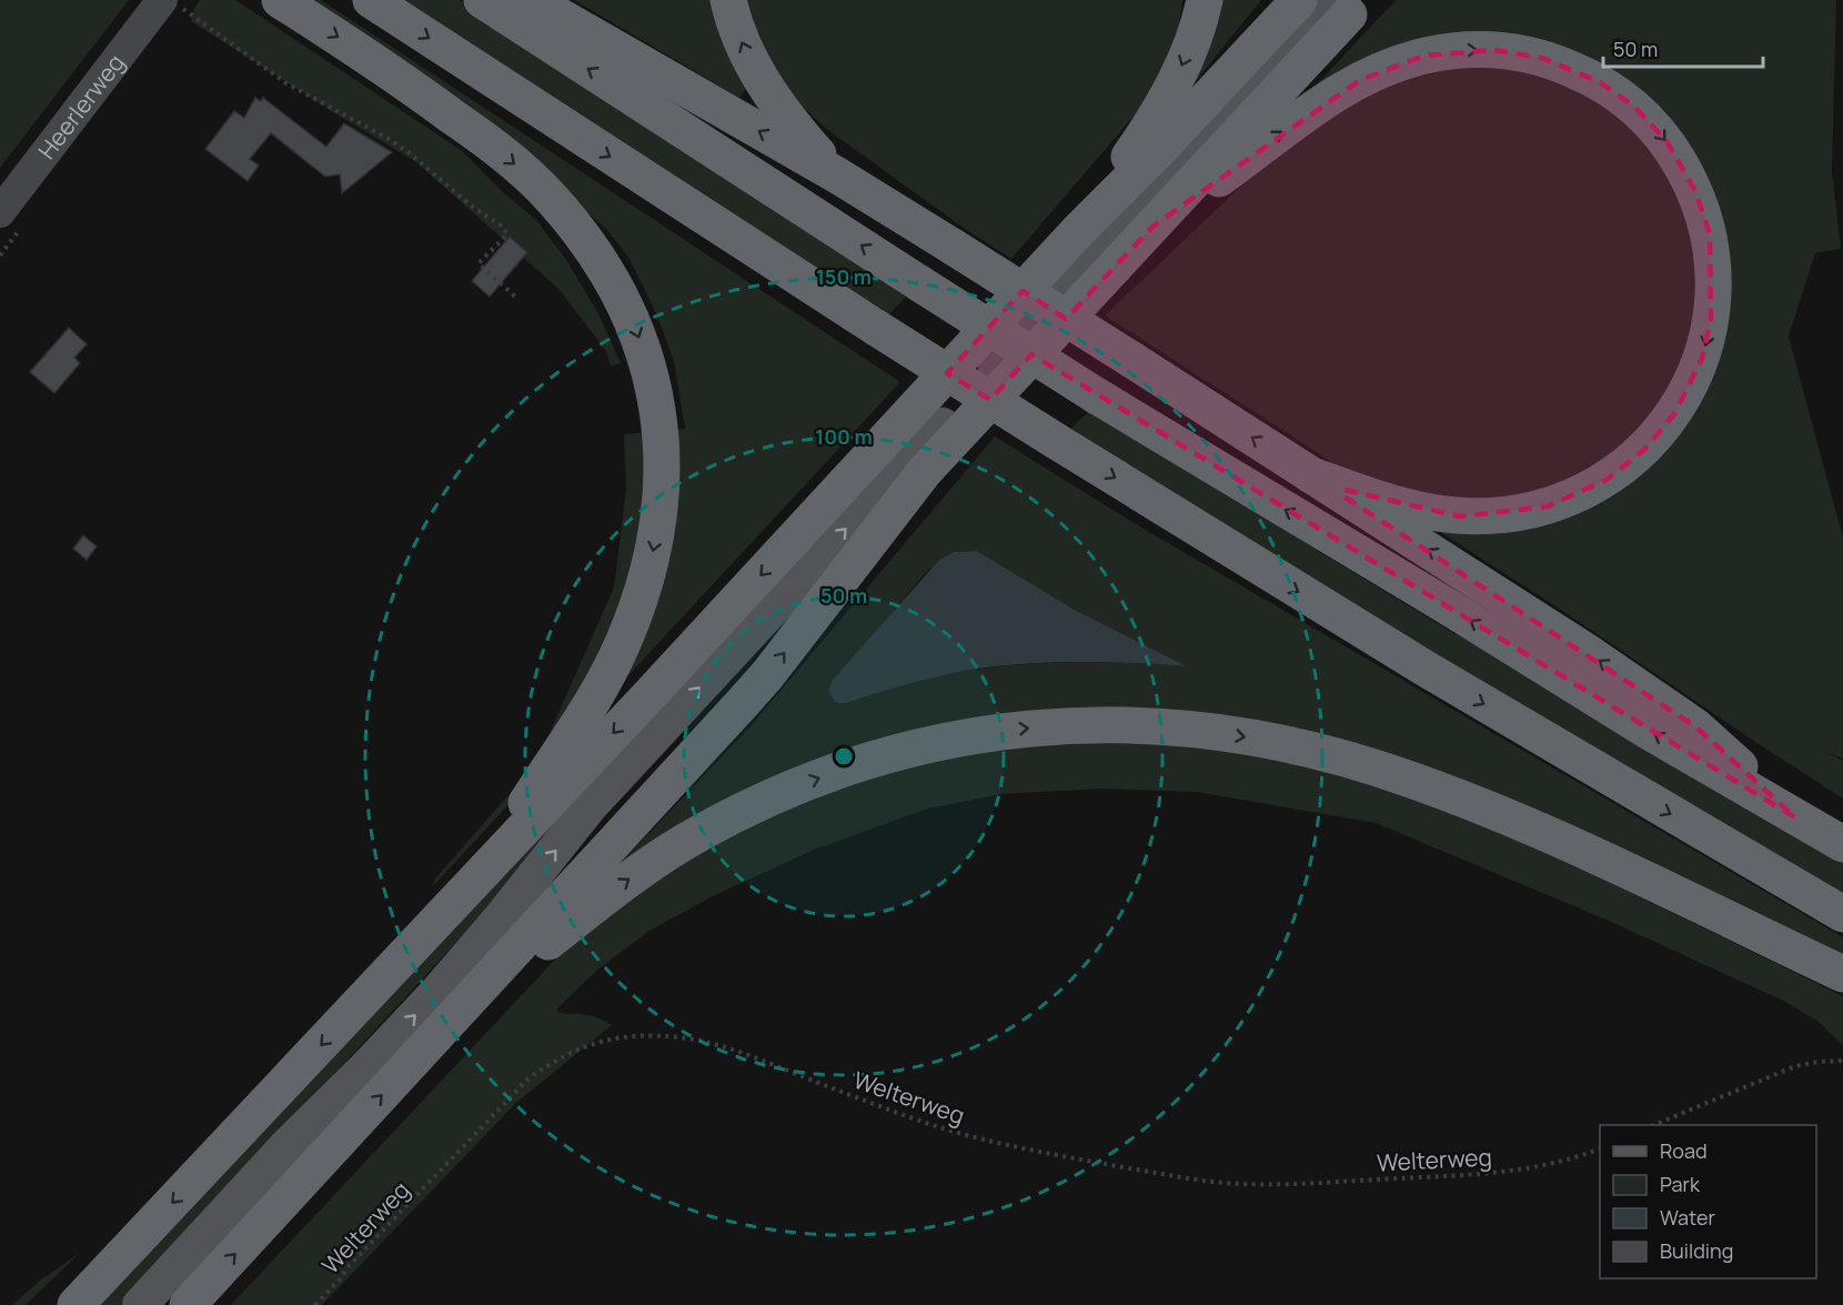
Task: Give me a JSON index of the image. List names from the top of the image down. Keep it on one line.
{"streets":{"street":["Heerlerweg"],"path":["Welterweg"]},"legend":["Road","Park","Water","Building"],"scale_bar":"50 m","rings":["150 m","100 m","50 m"]}
